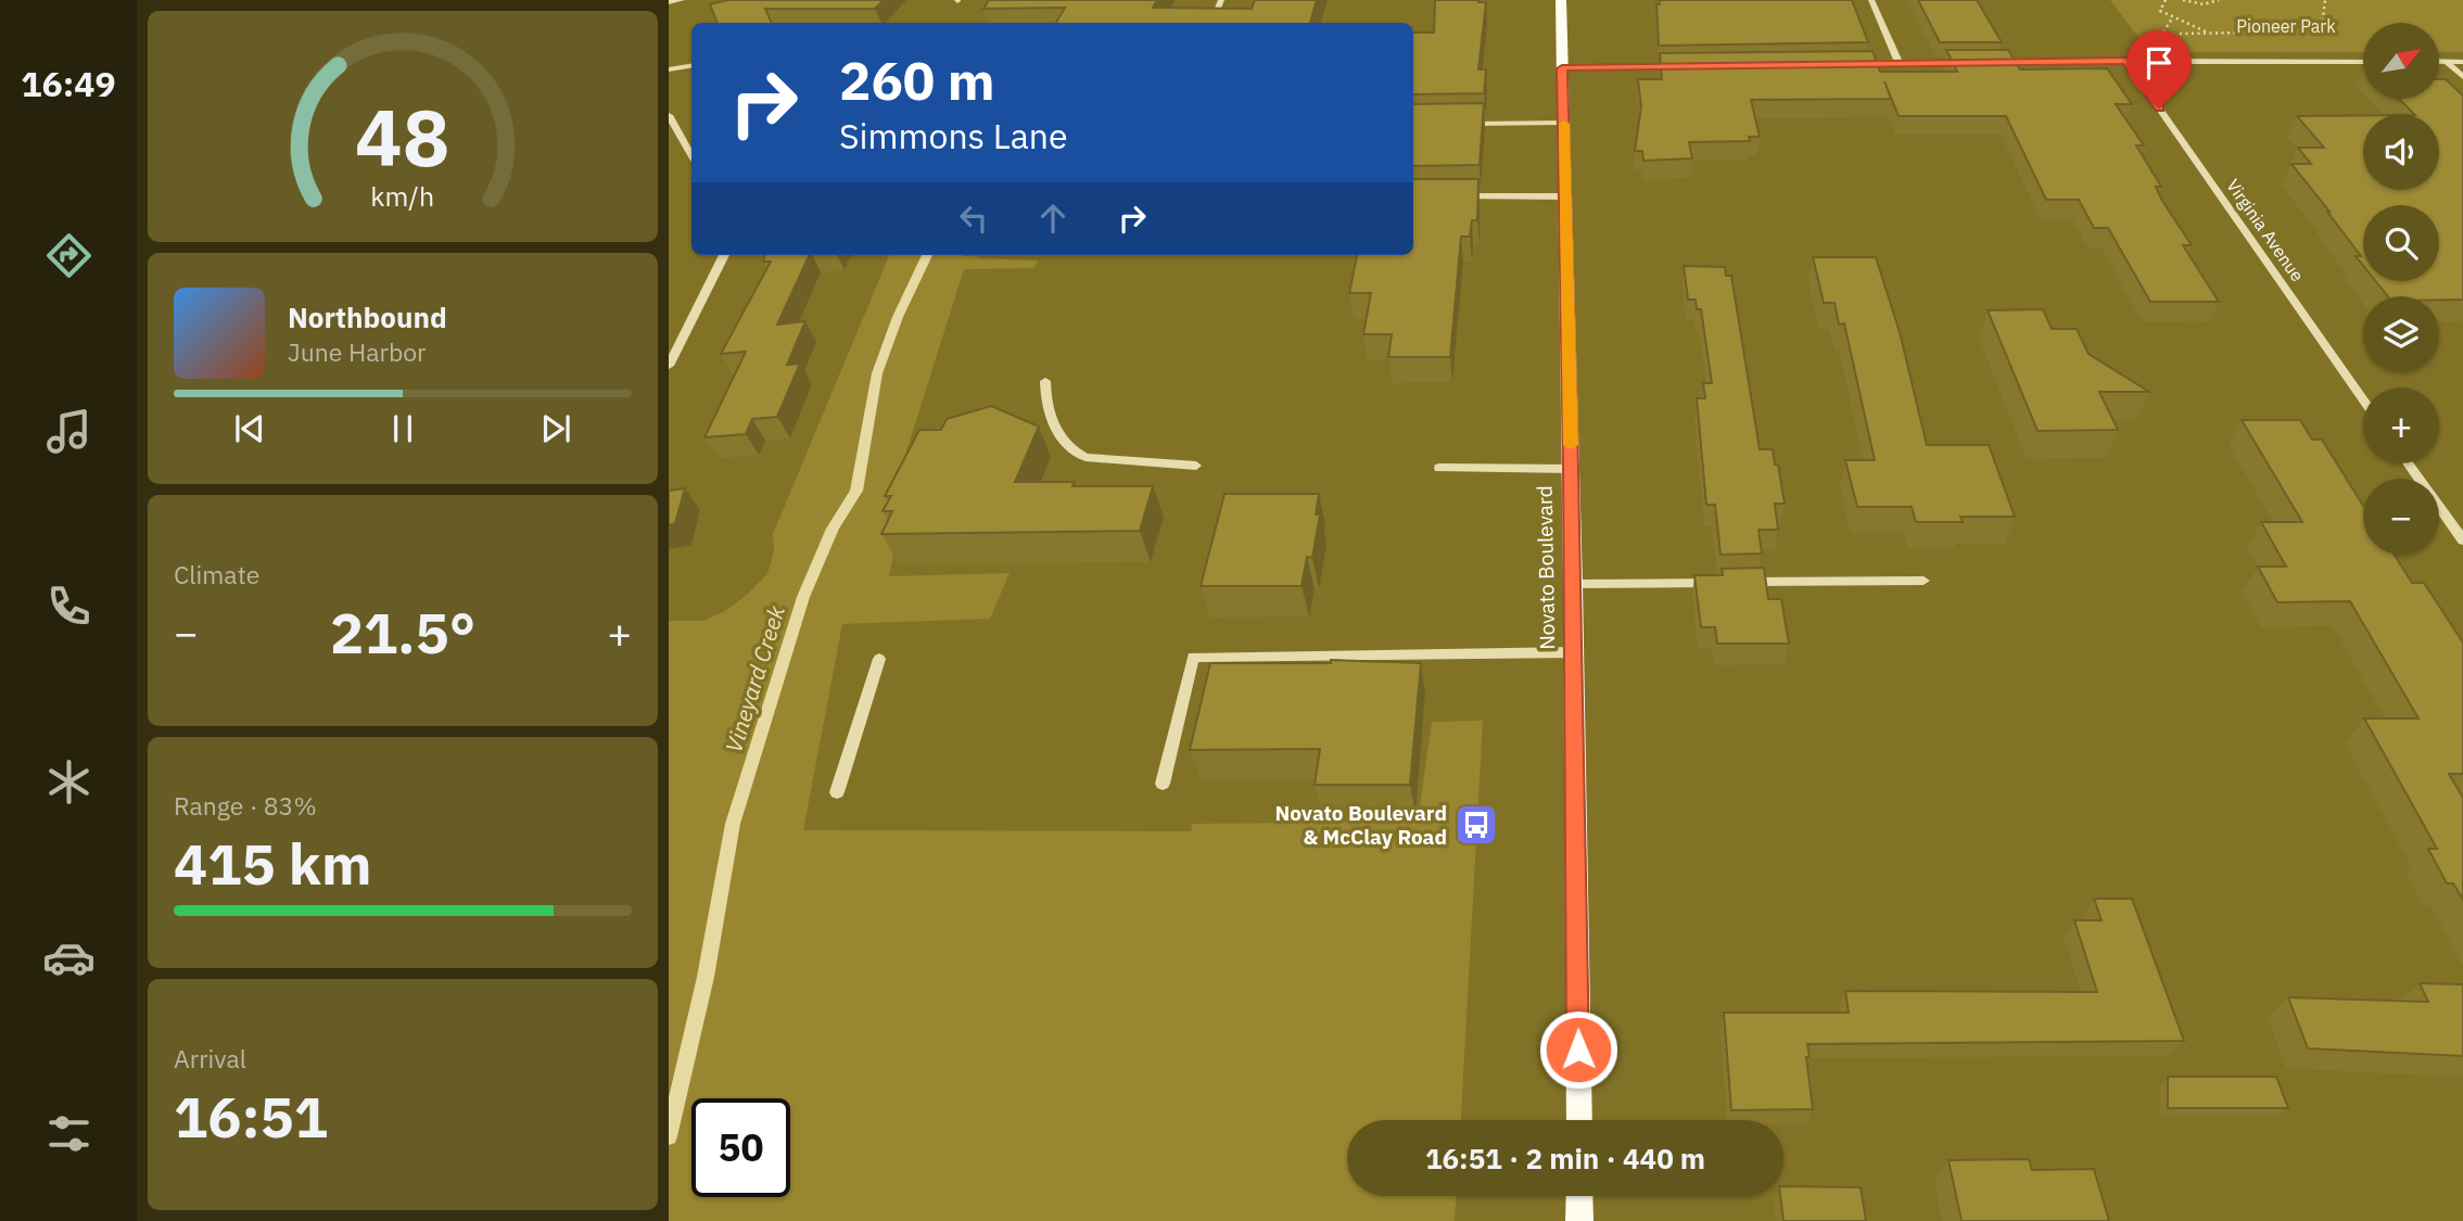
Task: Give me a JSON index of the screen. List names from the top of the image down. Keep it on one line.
{"streets":{"main road":["Novato Boulevard"],"street":["Virginia Avenue"]},"water":["Vineyard Creek"],"parks":["Pioneer Park"],"places":{"bus stop":["Novato Boulevard & McClay Road"]},"north":"top right","page":{"tabs":"16:49","map_buttons":["+","−"],"turn":["260 m","Simmons Lane"],"song":["Northbound","June Harbor"],"tile":["Climate",["Range · 83%","415 km"],["Arrival","16:51"]],"heat":["−","21.5°","+"],"limit":"50","trip":"16:51 · 2 min · 440 m","gauge":["48","km/h"]}}
